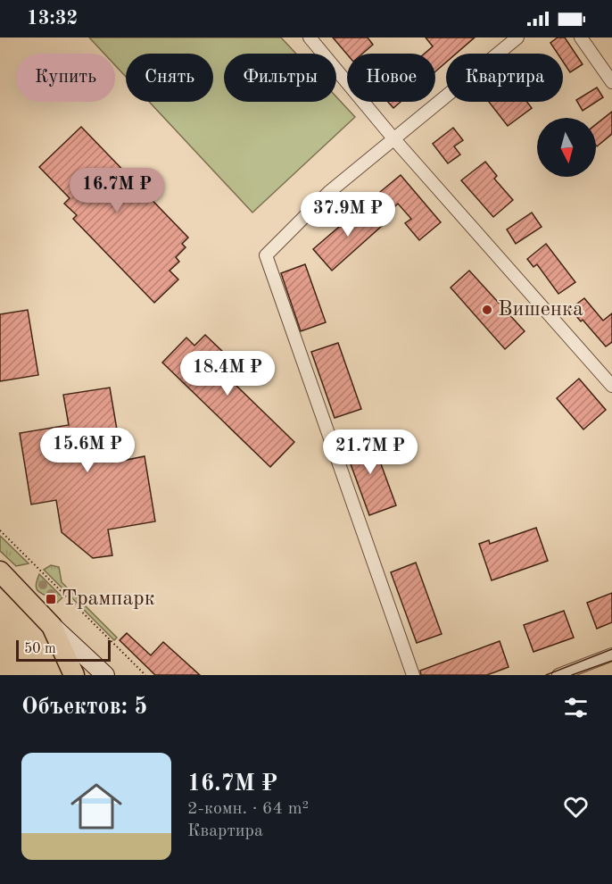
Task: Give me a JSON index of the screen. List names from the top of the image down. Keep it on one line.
{"places":{"other":["Вишенка"],"transit":["Трампарк"]},"scale_bar":"50 m","north":"bottom","page":{"status":"13:32","chip":["Купить","Снять","Фильтры","Новое","Квартира"],"price":["16.7M ₽","37.9M ₽","18.4M ₽","15.6M ₽","21.7M ₽"],"scale":"50 m","heading":"Объектов: 5","list":[{"name":"16.7M ₽","note":"2-комн. · 64 m² · Квартира"}]}}
